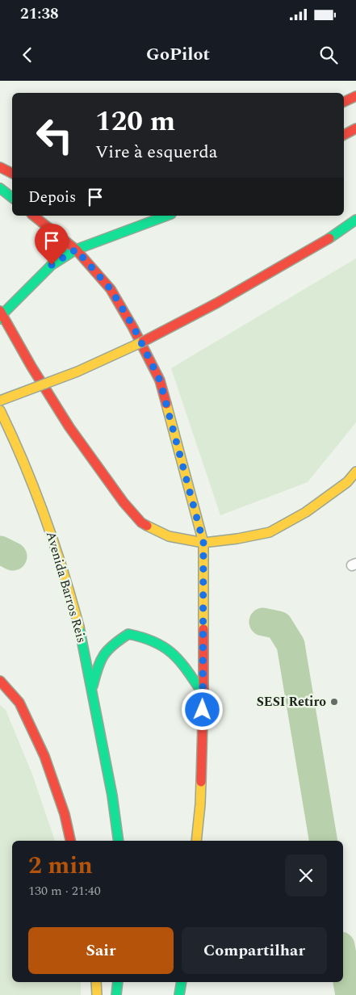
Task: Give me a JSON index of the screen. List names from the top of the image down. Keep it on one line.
{"streets":{"main road":["Avenida Barros Reis"]},"places":["SESI Retiro"],"page":{"status":"21:38","header":"GoPilot","turn":["120 m","Vire à esquerda"],"then":"Depois","heading":["2 min","130 m · 21:40"],"buttons":["Sair","Compartilhar"]}}
